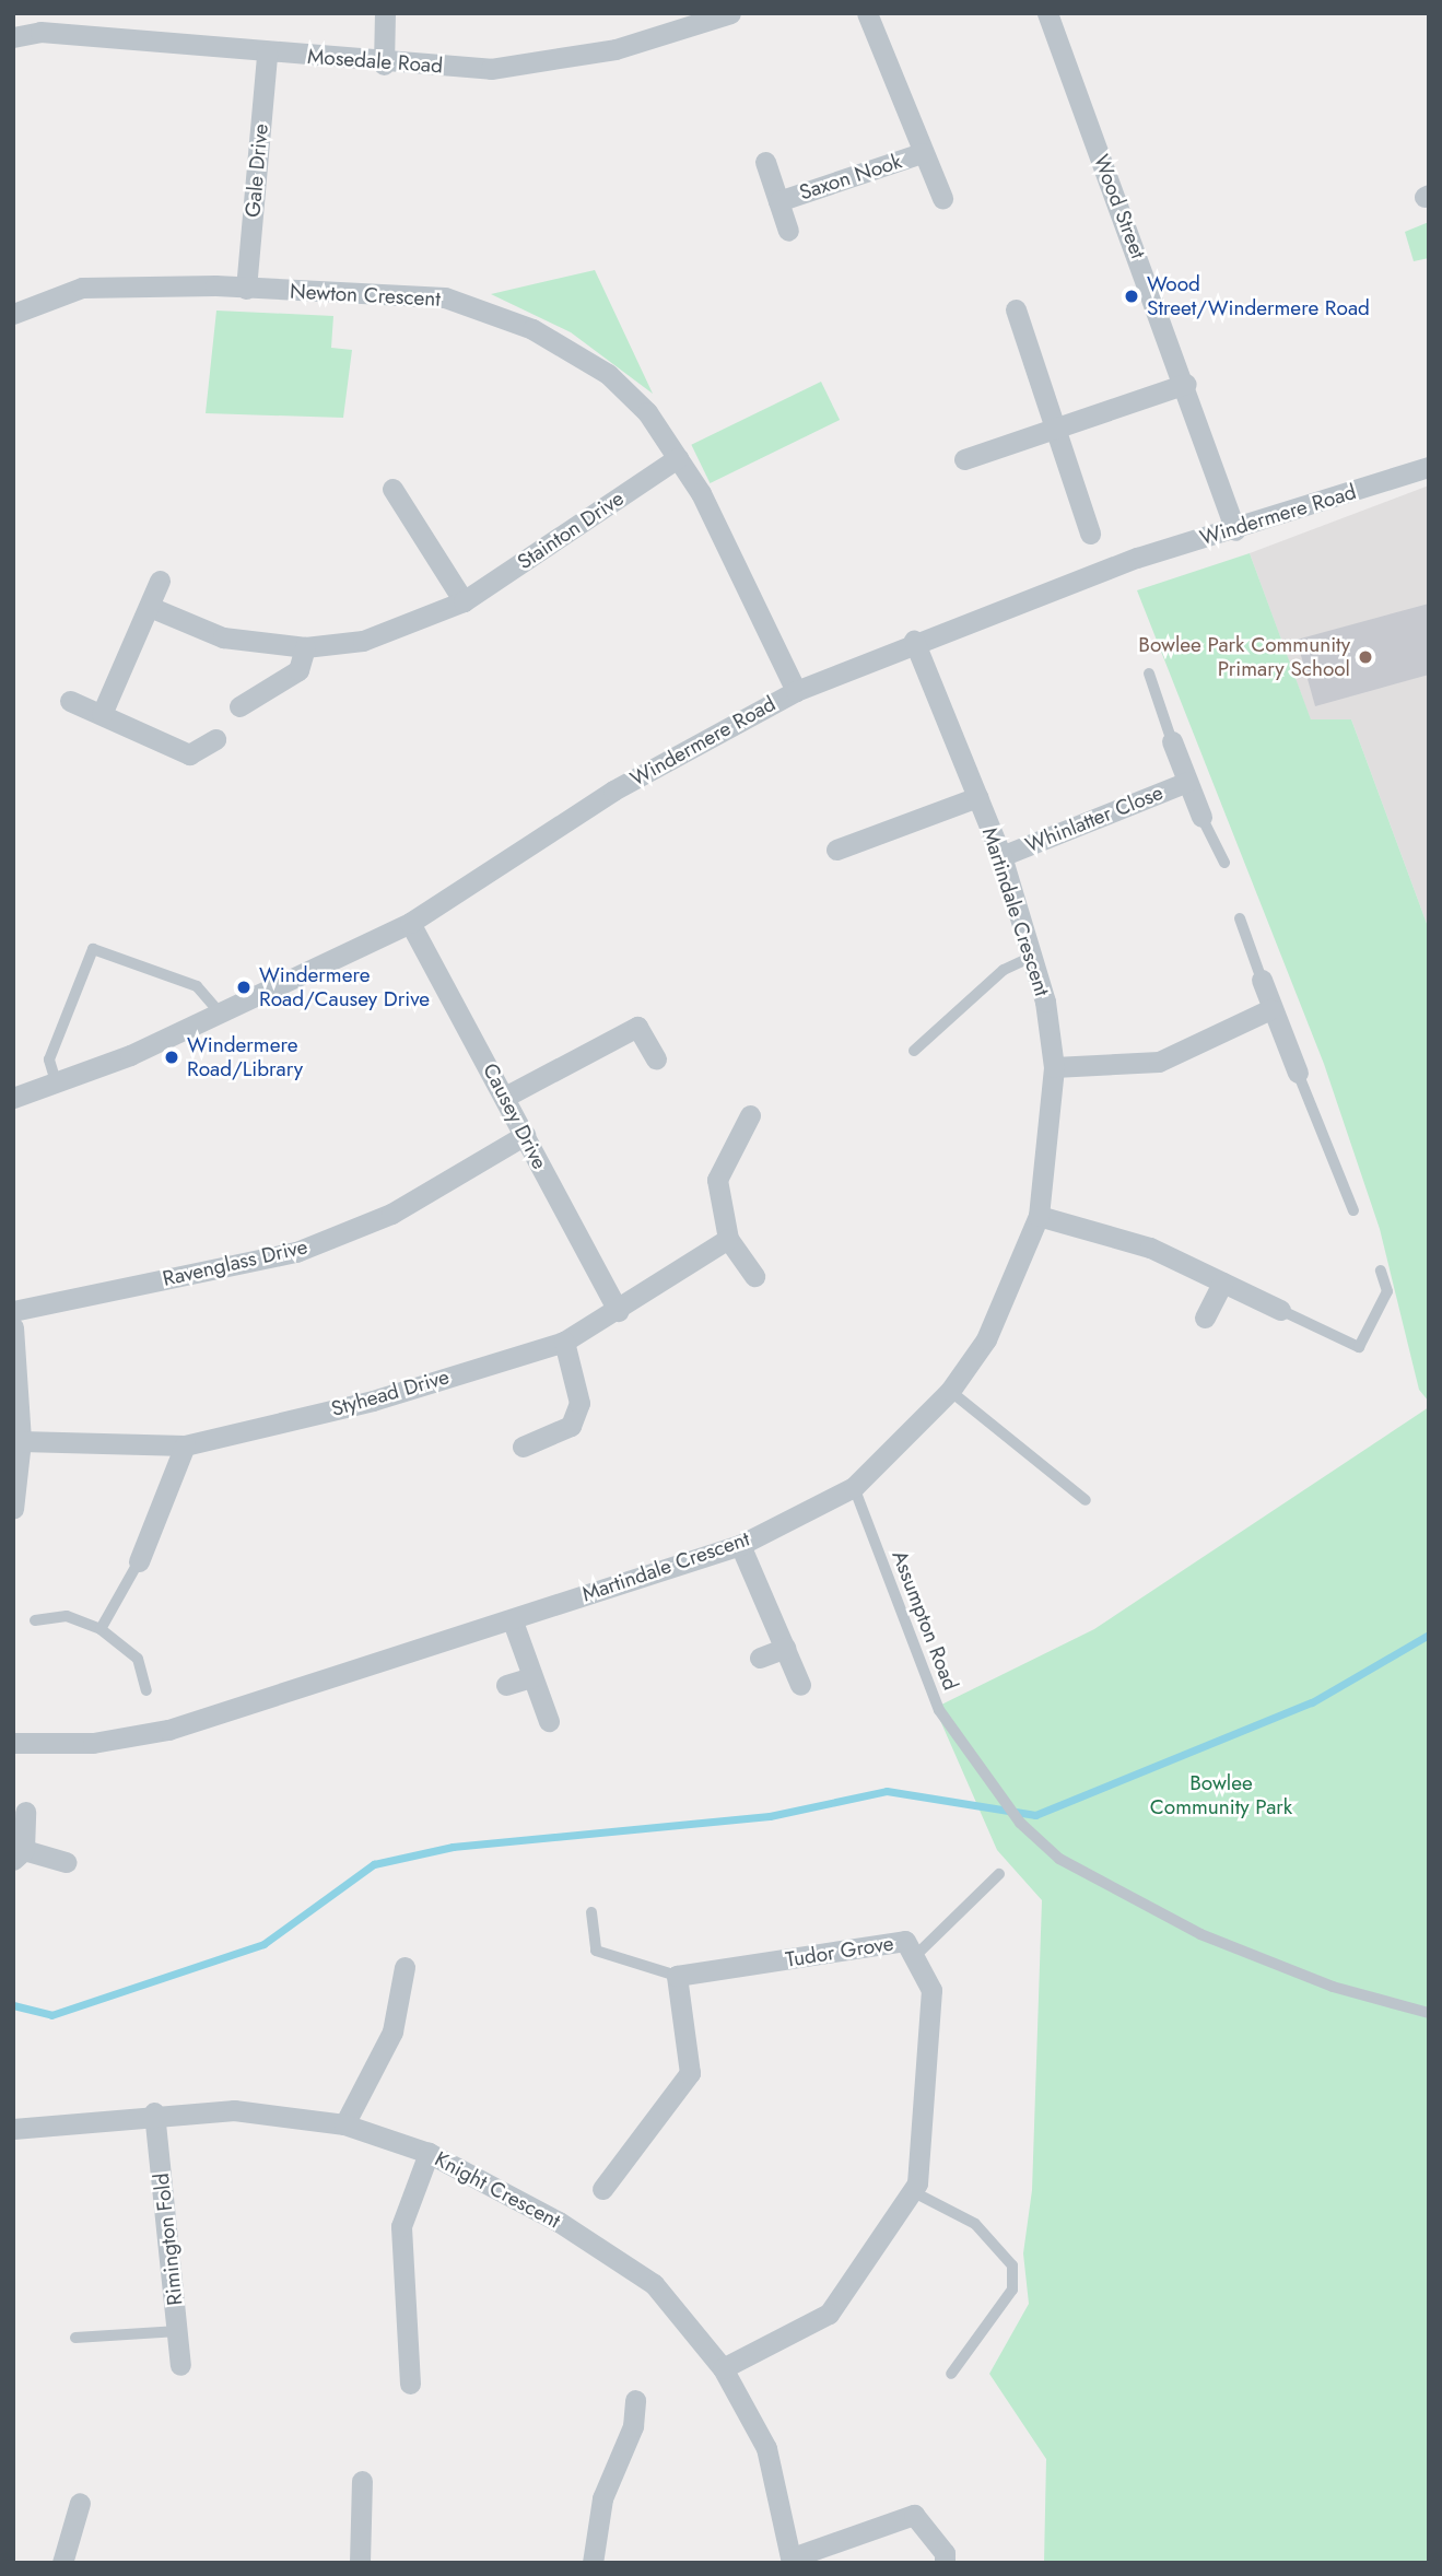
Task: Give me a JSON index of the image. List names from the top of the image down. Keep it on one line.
{"streets":{"street":["Mosedale Road","Gale Drive","Saxon Nook","Wood Street","Newton Crescent","Windermere Road","Stainton Drive","Whinlatter Close","Martindale Crescent","Causey Drive","Ravenglass Drive","Styhead Drive","Tudor Grove","Knight Crescent","Rimington Fold"],"lane":["Assumpton Road"]},"crossings":[["Mosedale Road","Gale Drive"],["Gale Drive","Newton Crescent"],["Wood Street","Windermere Road"],["Newton Crescent","Windermere Road"],["Newton Crescent","Stainton Drive"],["Windermere Road","Martindale Crescent"],["Windermere Road","Causey Drive"],["Whinlatter Close","Martindale Crescent"],["Martindale Crescent","Assumpton Road"],["Causey Drive","Ravenglass Drive"],["Causey Drive","Styhead Drive"],["Tudor Grove","Knight Crescent"],["Knight Crescent","Rimington Fold"]],"parks":["Bowlee Community Park"],"places":["Wood Street/Windermere Road","Bowlee Park Community Primary School","Windermere Road/Causey Drive","Windermere Road/Library"]}
